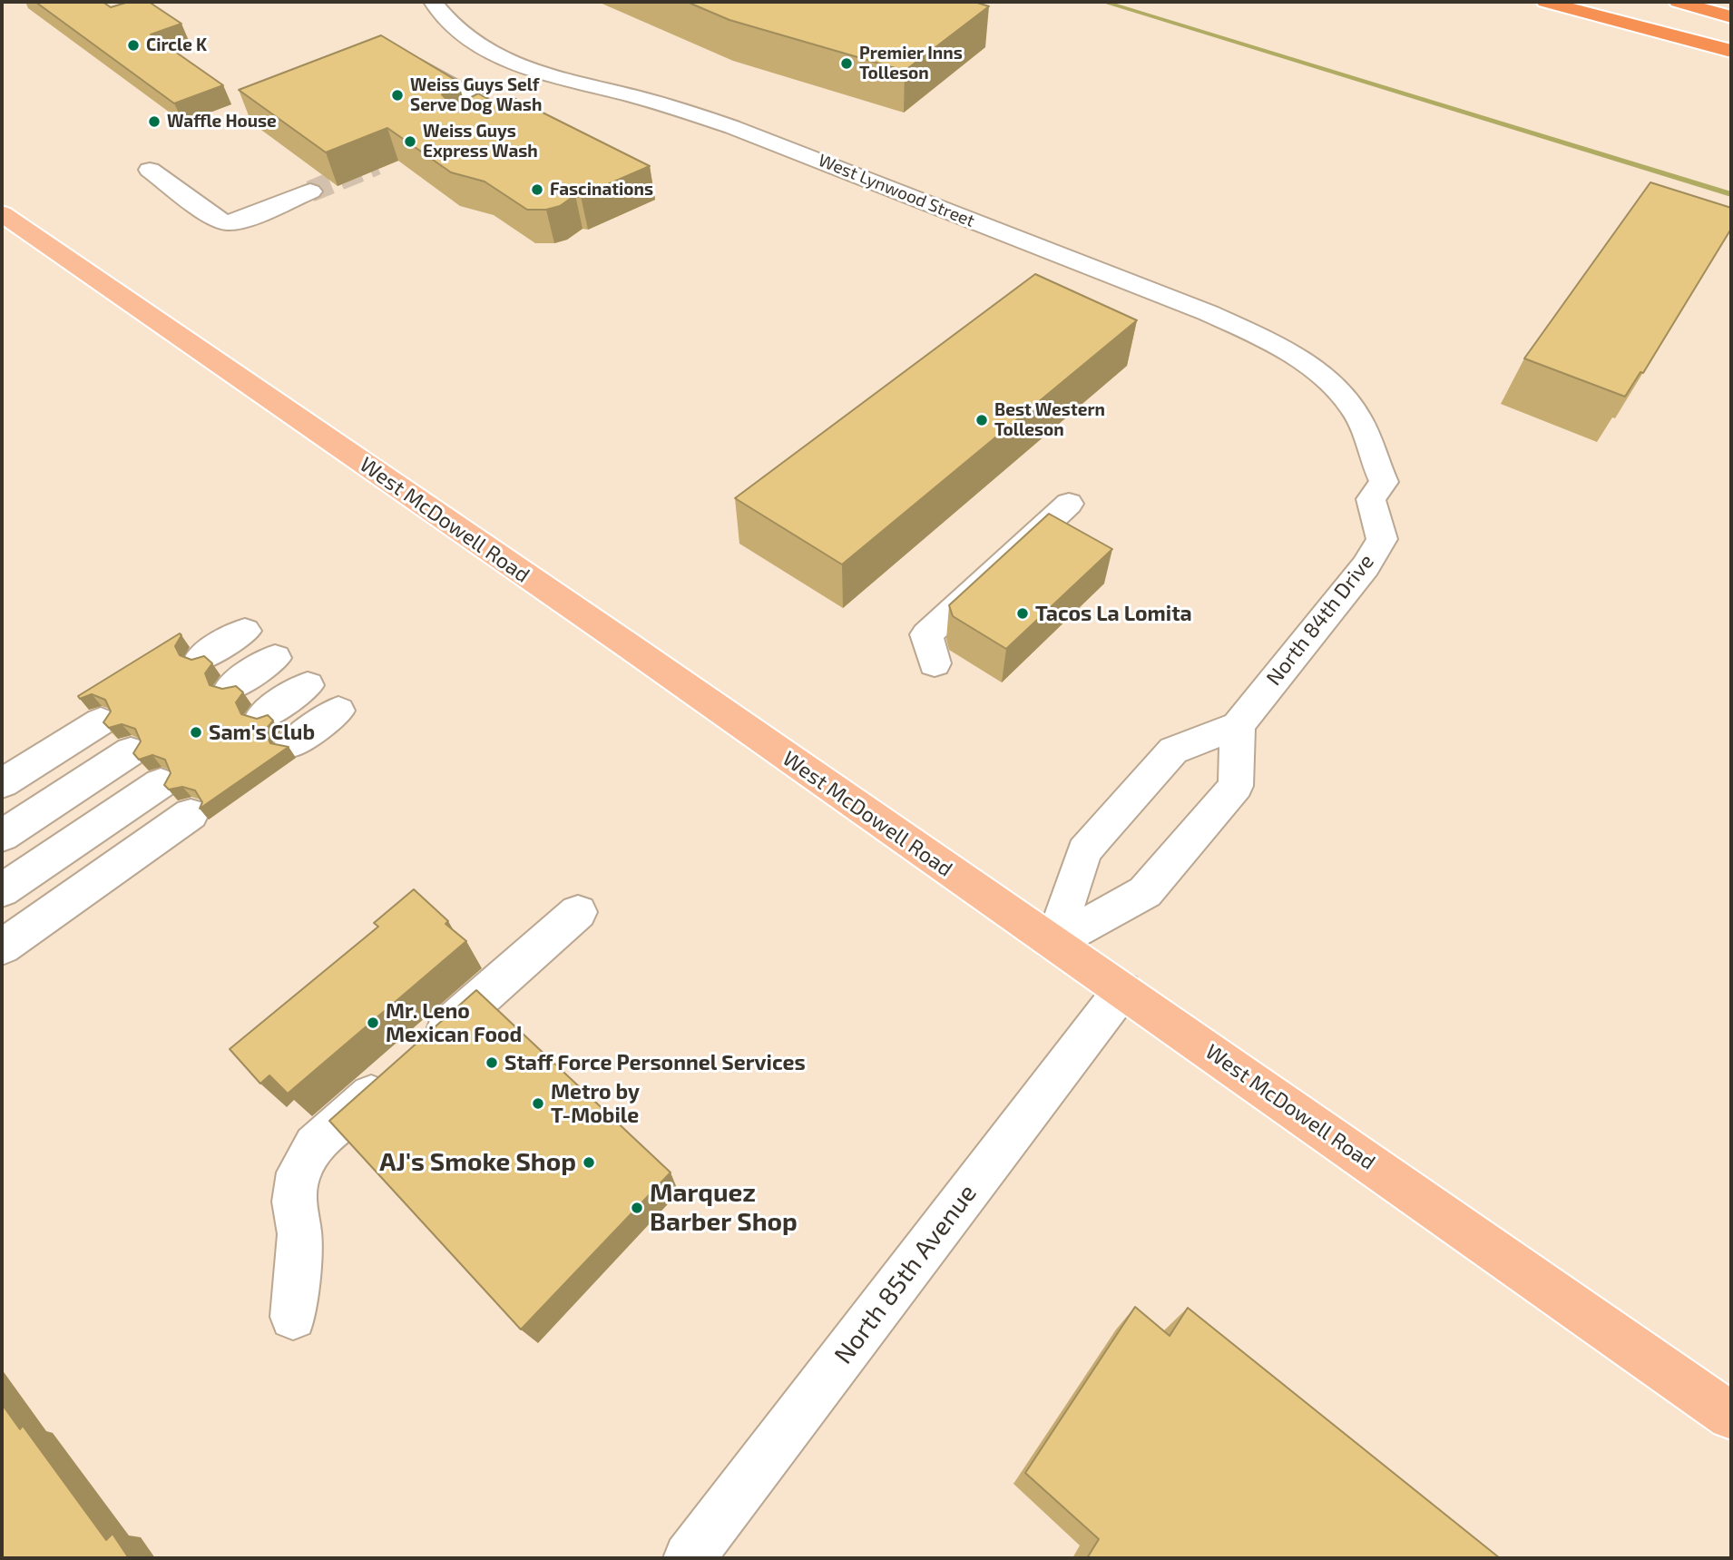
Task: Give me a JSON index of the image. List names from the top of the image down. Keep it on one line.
{"streets":{"main road":["West McDowell Road"],"street":["West Lynwood Street","North 84th Drive","North 85th Avenue"]},"crossings":[["West Lynwood Street","North 84th Drive"],["West McDowell Road","North 84th Drive"],["West McDowell Road","North 85th Avenue"]],"places":["Circle K","Premier Inns Tolleson","Weiss Guys Self Serve Dog Wash","Waffle House","Weiss Guys Express Wash","Fascinations","Best Western Tolleson","Tacos La Lomita","Sam's Club","Mr. Leno Mexican Food","Staff Force Personnel Services","Metro by T-Mobile","AJ's Smoke Shop","Marquez Barber Shop"]}
